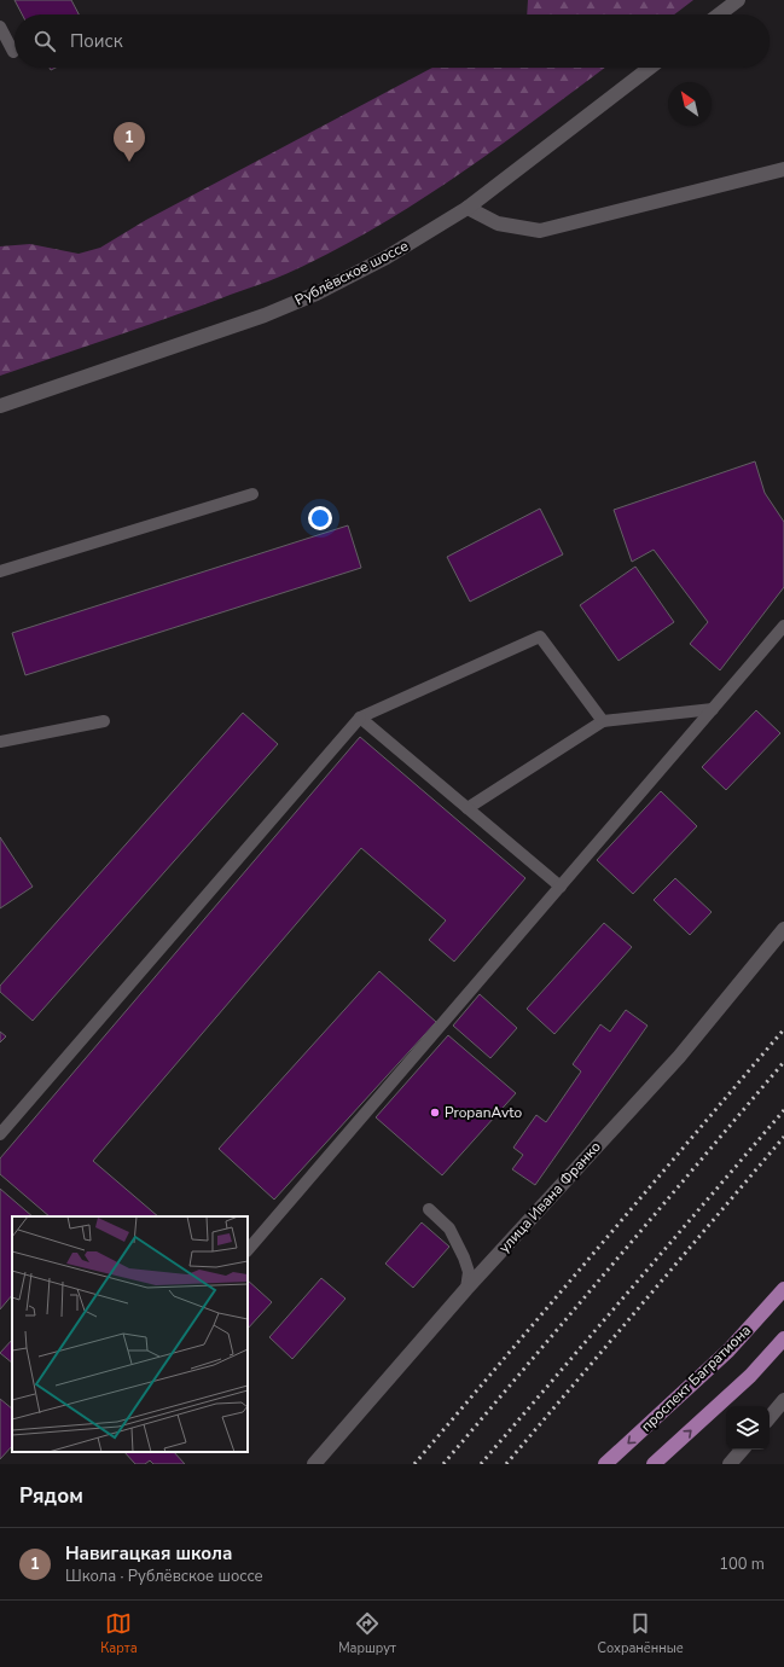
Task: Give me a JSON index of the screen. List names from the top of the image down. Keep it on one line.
{"streets":{"main road":["проспект Багратиона"],"street":["Рублёвское шоссе","улица Ивана Франко"]},"places":["PropanAvto"],"north":"top left","page":{"search":"Поиск","pins":"1","heading":"Рядом","list":[{"mark":"1","name":"Навигацкая школа","note":"Школа · Рублёвское шоссе","value":"100 m"}],"nav":["Карта","Маршрут","Сохранённые"]}}
